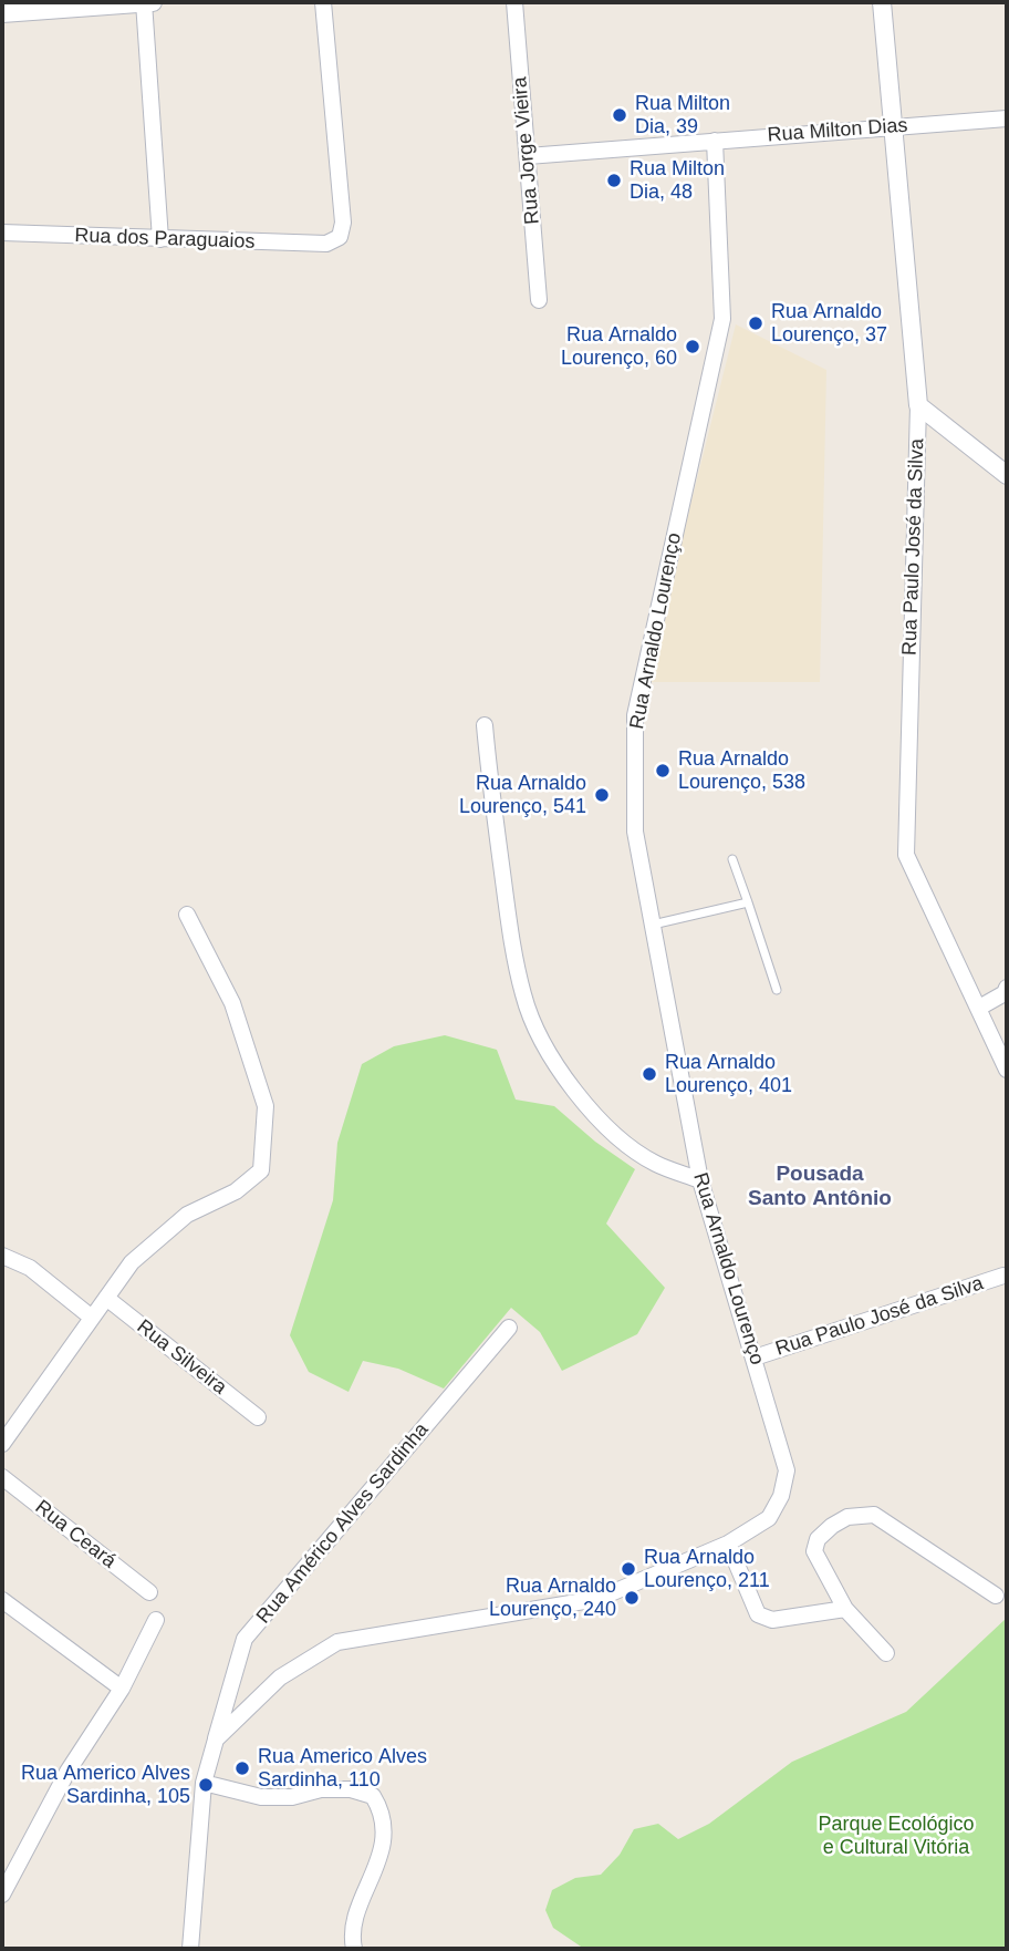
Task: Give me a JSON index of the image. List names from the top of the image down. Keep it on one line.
{"streets":{"street":["Rua Milton Dias","Rua Jorge Vieira","Rua dos Paraguaios","Rua Paulo José da Silva","Rua Arnaldo Lourenço","Rua Silveira","Rua Américo Alves Sardinha","Rua Ceará"]},"crossings":[["Rua Milton Dias","Rua Jorge Vieira"],["Rua Milton Dias","Rua Paulo José da Silva"],["Rua Milton Dias","Rua Arnaldo Lourenço"],["Rua Paulo José da Silva","Rua Arnaldo Lourenço"],["Rua Arnaldo Lourenço","Rua Américo Alves Sardinha"]],"districts":["Pousada Santo Antônio"],"parks":["Parque Ecológico e Cultural Vitória"],"places":["Rua Milton Dia, 39","Rua Milton Dia, 48","Rua Arnaldo Lourenço, 37","Rua Arnaldo Lourenço, 60","Rua Arnaldo Lourenço, 538","Rua Arnaldo Lourenço, 541","Rua Arnaldo Lourenço, 401","Rua Arnaldo Lourenço, 211","Rua Arnaldo Lourenço, 240","Rua Americo Alves Sardinha, 110","Rua Americo Alves Sardinha, 105"]}
